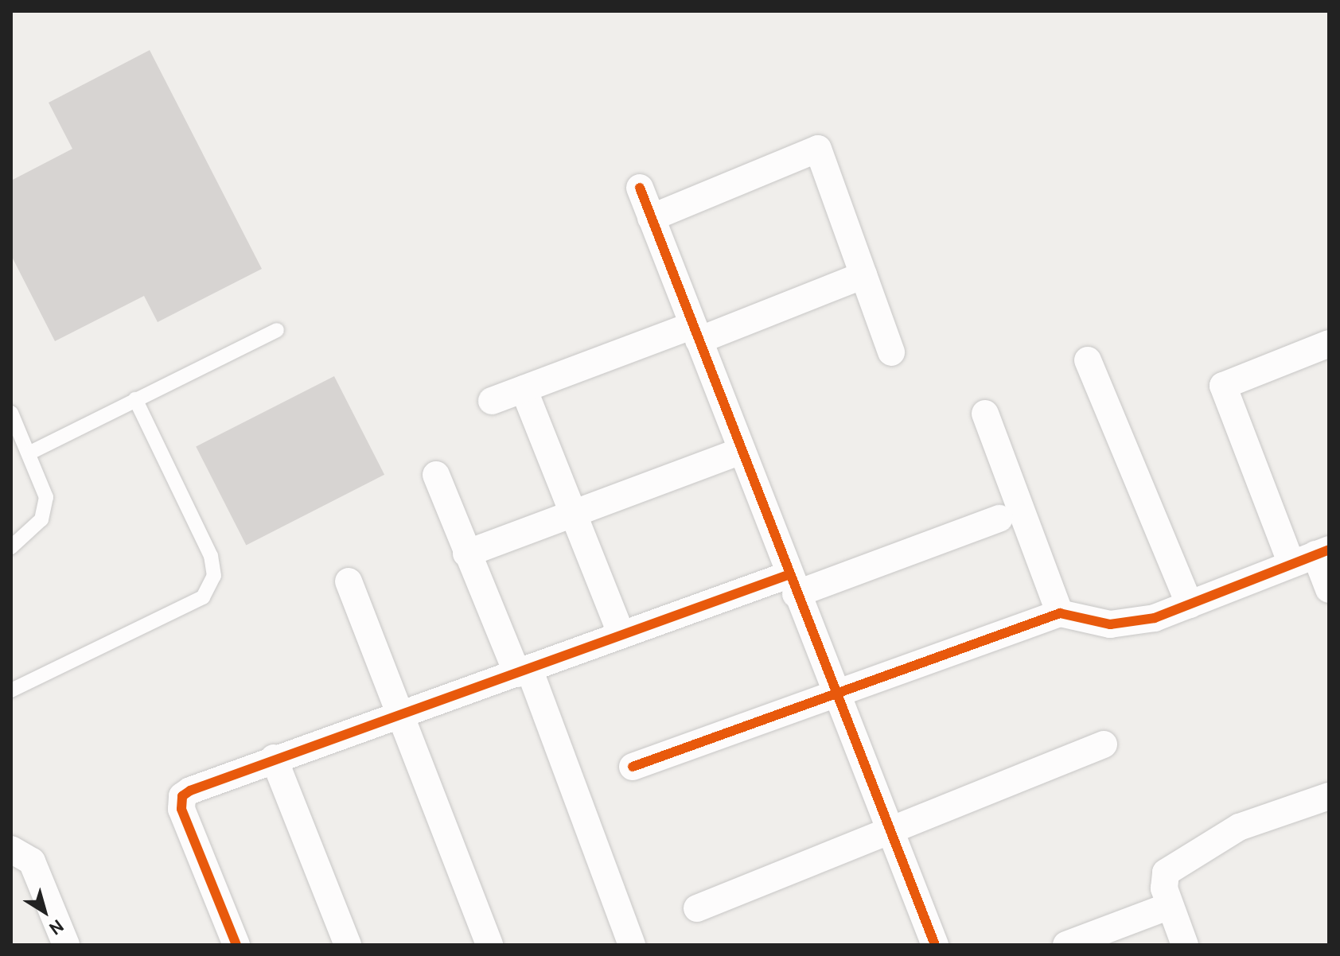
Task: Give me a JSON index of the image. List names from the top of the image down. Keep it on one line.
{"north":"bottom right"}
